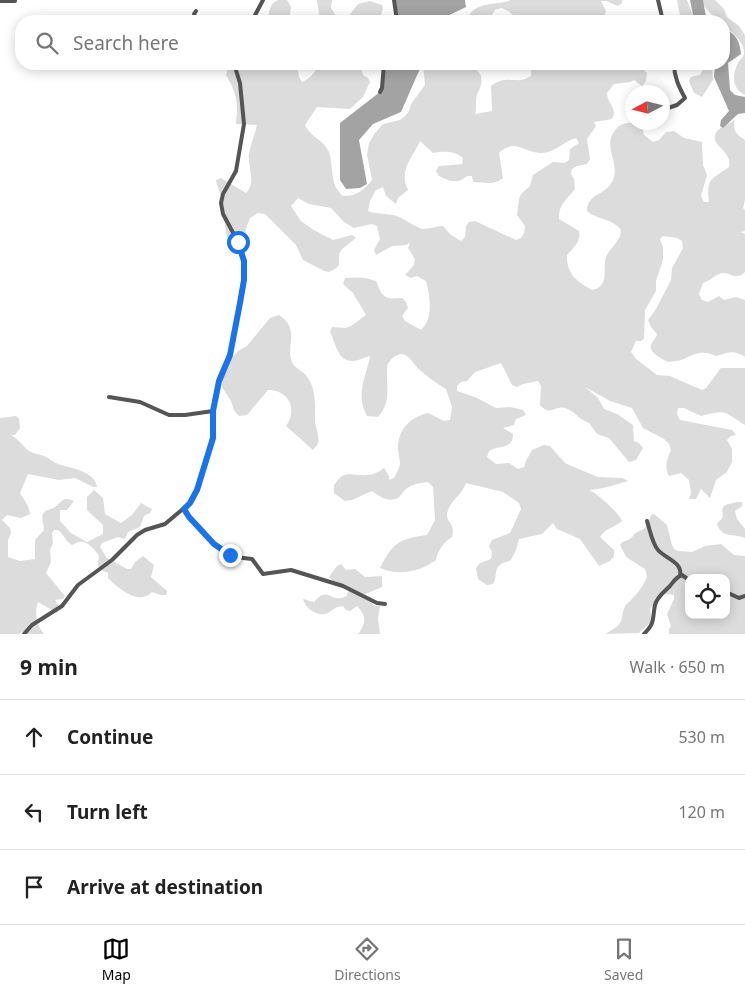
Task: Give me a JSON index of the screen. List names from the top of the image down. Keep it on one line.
{"north":"left","page":{"search":"Search here","heading":["9 min","Walk · 650 m"],"list":[["Continue","530 m"],["Turn left","120 m"],"Arrive at destination"],"nav":["Map","Directions","Saved"]}}
